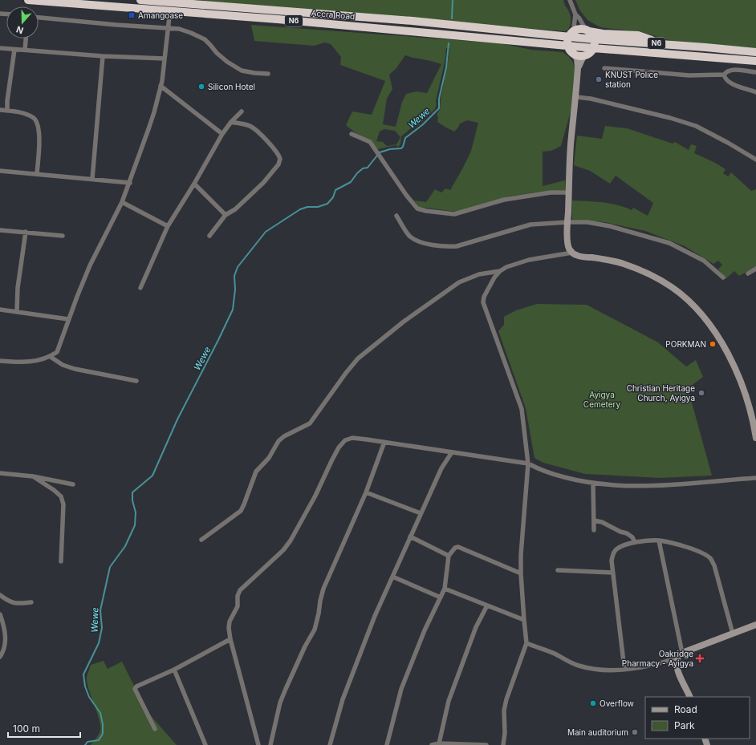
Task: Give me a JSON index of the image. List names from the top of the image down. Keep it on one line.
{"streets":{"highway":["Accra Road","N6"]},"crossings":[["Accra Road","N6"]],"water":["Wewe"],"parks":["Ayigya Cemetery"],"places":{"transit":["Amangoase"],"other":["KNUST Police station","Silicon Hotel","PORKMAN","Christian Heritage Church, Ayigya","Overflow","Main auditorium"],"health":["Oakridge Pharmacy - Ayigya"]},"legend":["Road","Park"],"scale_bar":"100 m","north":"bottom"}
